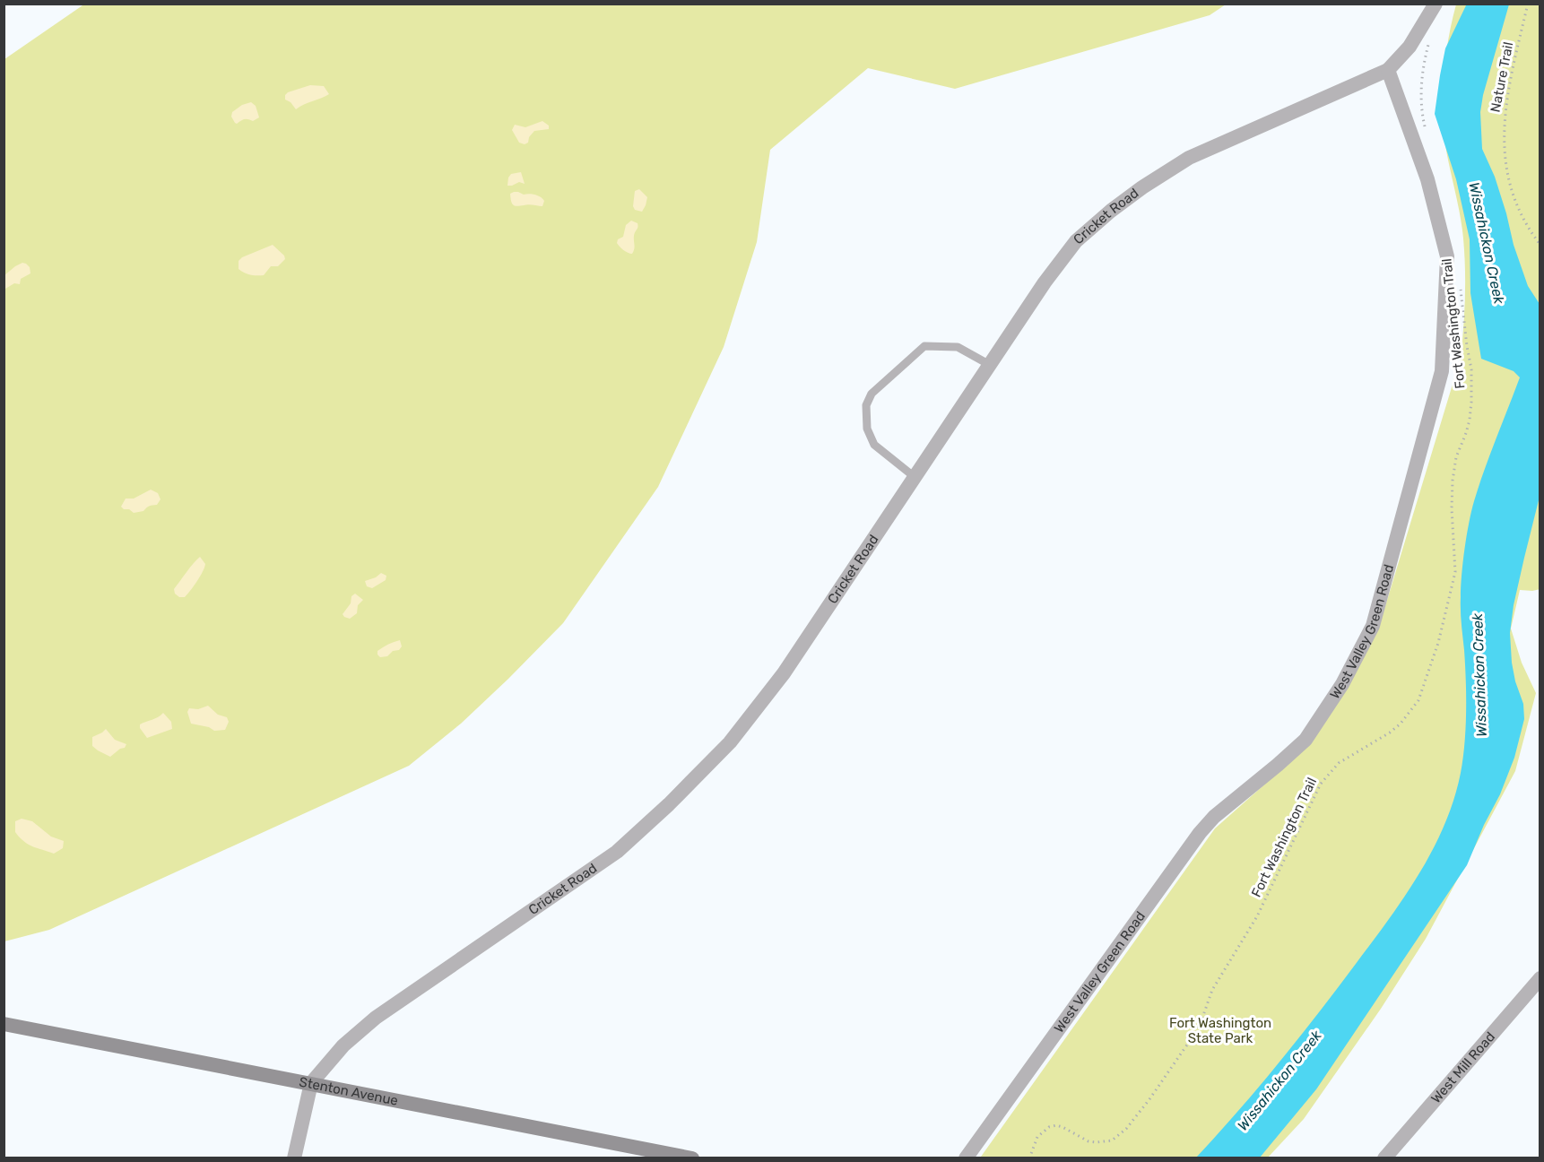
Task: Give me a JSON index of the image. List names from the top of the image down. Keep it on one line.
{"streets":{"main road":["Stenton Avenue"],"street":["Cricket Road","West Valley Green Road","West Mill Road"],"path":["Nature Trail","Fort Washington Trail"]},"crossings":[["Cricket Road","West Valley Green Road"],["Cricket Road","Stenton Avenue"]],"water":["Wissahickon Creek"],"parks":["Fort Washington State Park"]}
